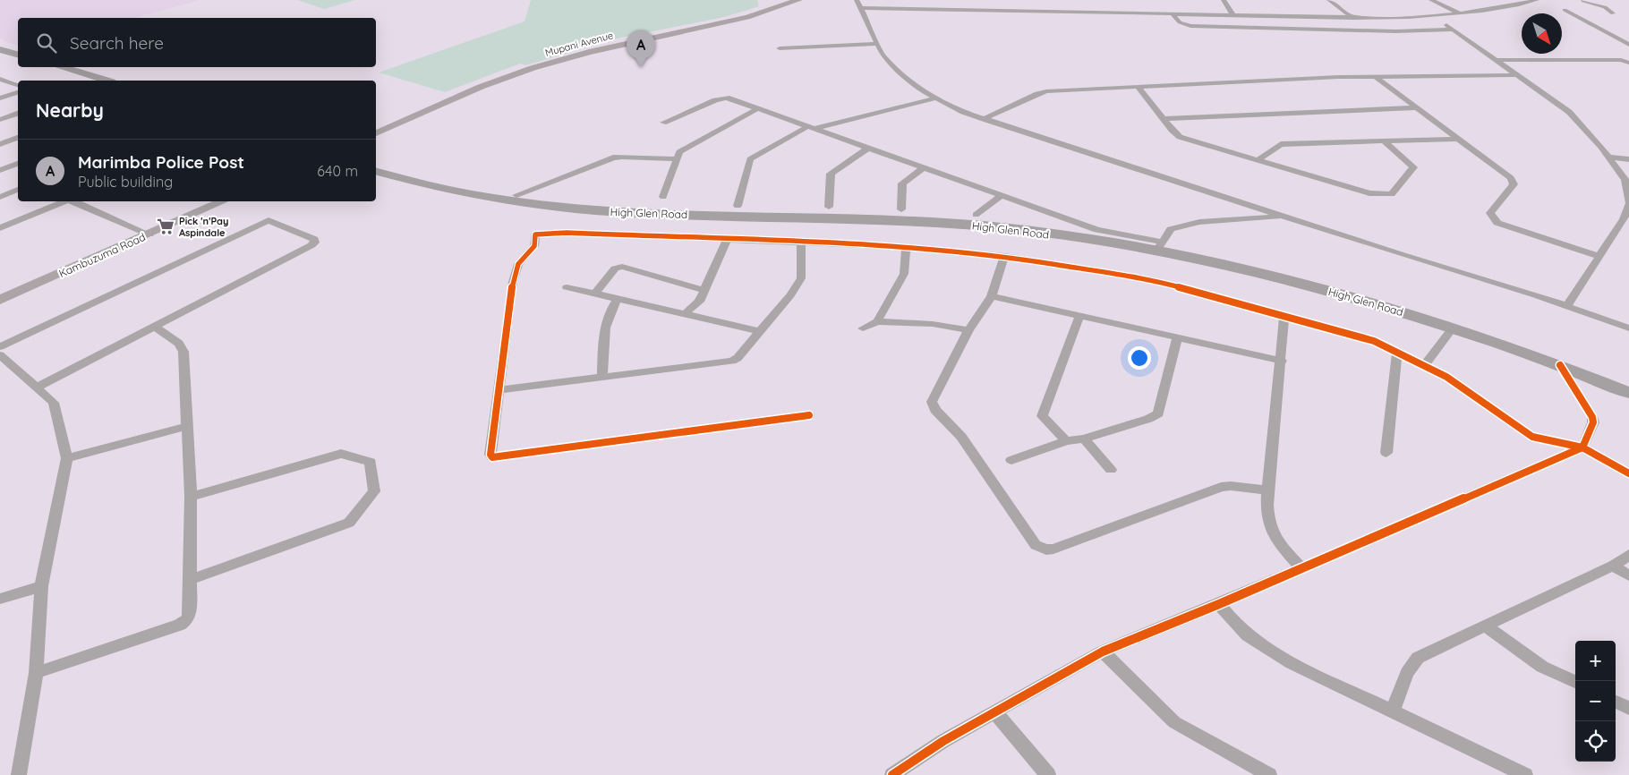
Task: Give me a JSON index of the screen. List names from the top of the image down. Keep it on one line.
{"streets":{"main road":["High Glen Road"],"street":["Mupani Avenue","Kambuzuma Road"]},"places":{"supermarket":["Pick 'n'Pay Aspindale"]},"north":"bottom right","page":{"search":"Search here","pins":"A","heading":"Nearby","list":[{"mark":"A","name":"Marimba Police Post","note":"Public building","value":"640 m"}],"map_buttons":["+","−"]}}
